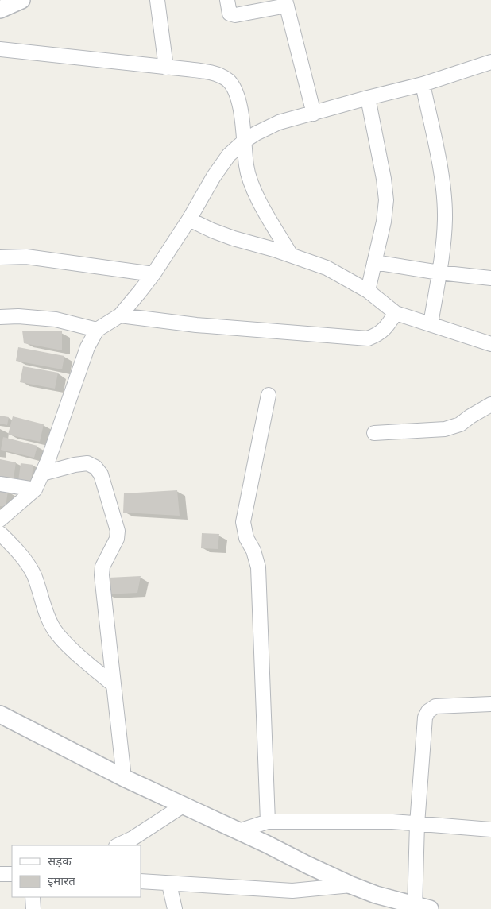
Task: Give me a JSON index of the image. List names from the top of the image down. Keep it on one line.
{"legend":["सड़क","इमारत"]}
